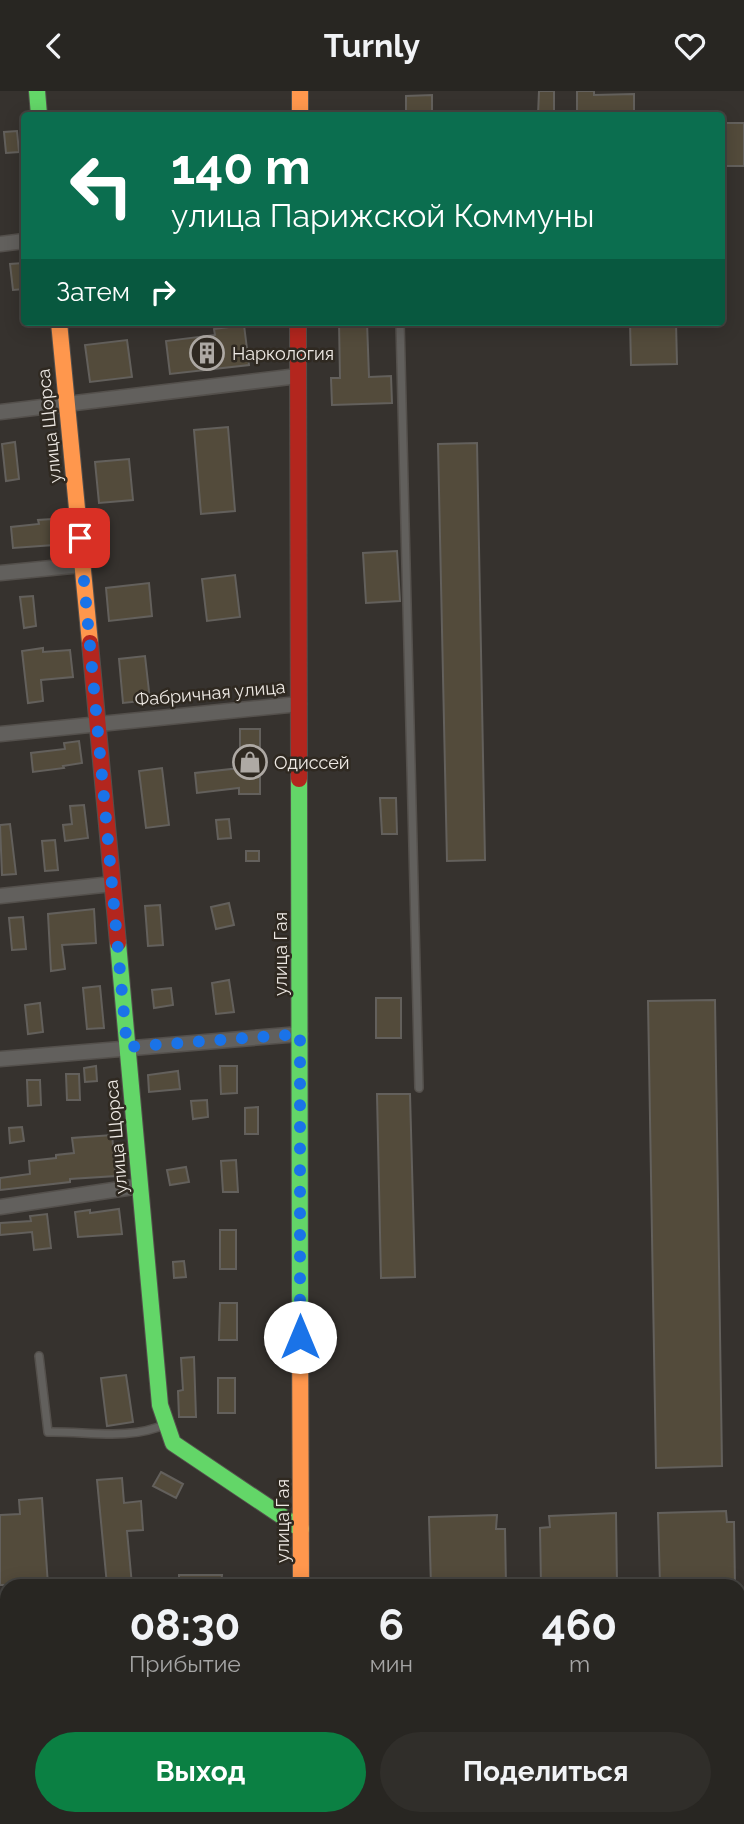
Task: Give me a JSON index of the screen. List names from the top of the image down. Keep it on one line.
{"streets":{"main road":["улица Щорса","улица Гая"],"street":["Фабричная улица"]},"crossings":[["улица Щорса","Фабричная улица"],["улица Щорса","улица Гая"],["Фабричная улица","улица Гая"]],"places":{"building":["Наркология"],"shop":["Одиссей"]},"page":{"header":"Turnly","turn":["140 m","улица Парижской Коммуны"],"then":"Затем","eta":["08:30","Прибытие","6","мин","460","m"],"buttons":["Выход","Поделиться"]}}
